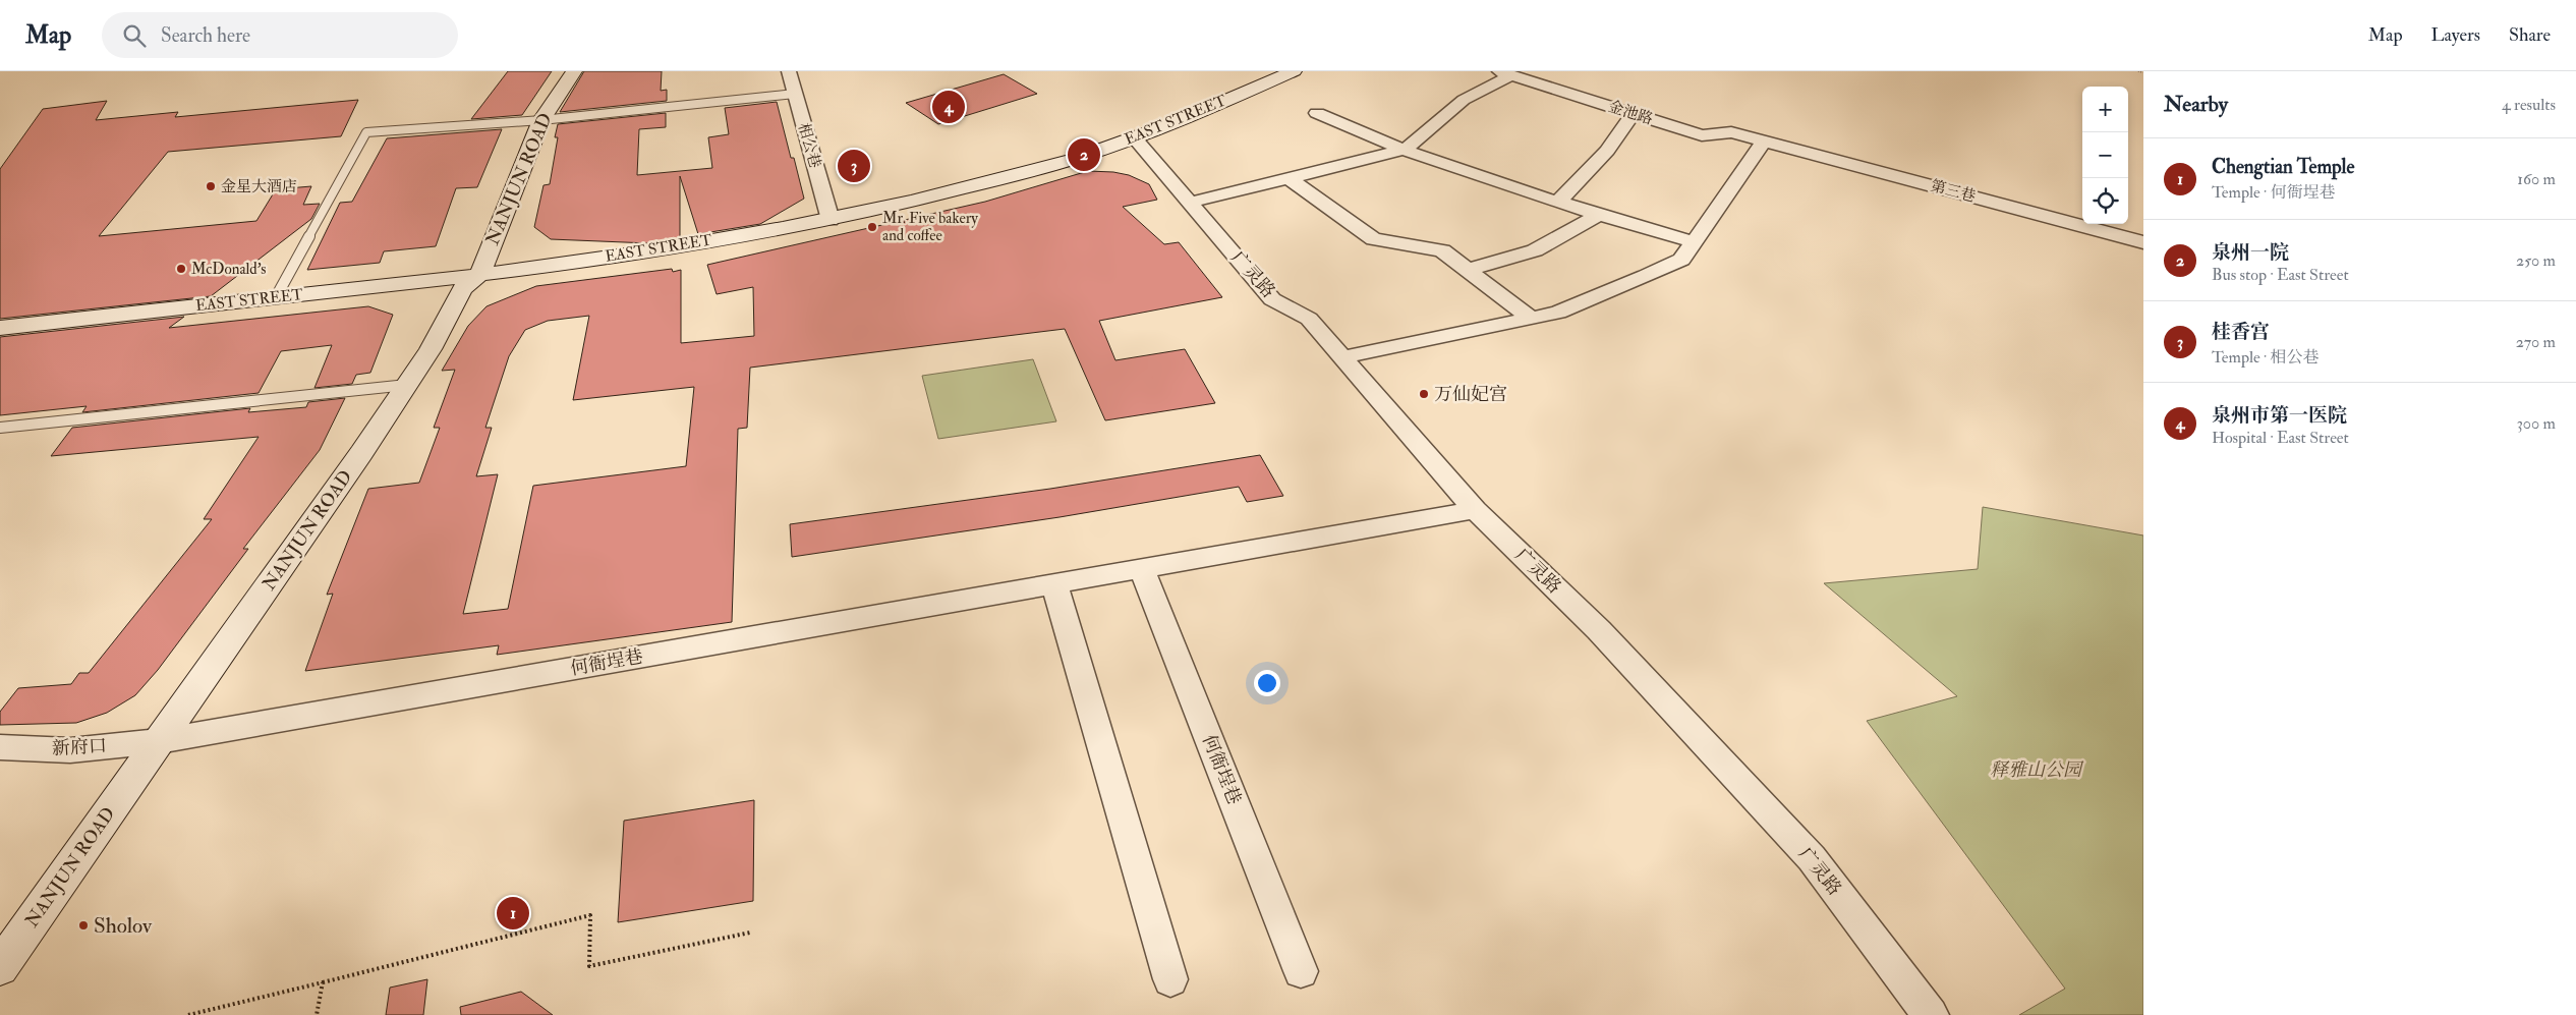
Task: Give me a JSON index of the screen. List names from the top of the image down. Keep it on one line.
{"streets":{"main road":["EAST STREET","NANJUN ROAD"],"street":["金池路","相公巷","第三巷","广灵路","何衙埕巷","新府口"]},"crossings":[["金池路","第三巷"],["EAST STREET","相公巷"],["EAST STREET","NANJUN ROAD"],["EAST STREET","广灵路"],["NANJUN ROAD","何衙埕巷"],["NANJUN ROAD","新府口"],["广灵路","何衙埕巷"],["何衙埕巷","新府口"]],"parks":["释雅山公园"],"places":["金星大酒店","Mr. Five bakery and coffee","McDonald's","万仙妃宫","Sholov"],"page":{"header":"Map","search":"Search here","nav":["Map","Layers","Share"],"heading":["Nearby","4 results"],"map_buttons":["+","−"],"pins":["4","2","3","1"],"list":[{"mark":"1","name":"Chengtian Temple","note":"Temple · 何衙埕巷","value":"160 m"},{"mark":"2","name":"泉州一院","note":"Bus stop · East Street","value":"250 m"},{"mark":"3","name":"桂香宫","note":"Temple · 相公巷","value":"270 m"},{"mark":"4","name":"泉州市第一医院","note":"Hospital · East Street","value":"300 m"}]}}
